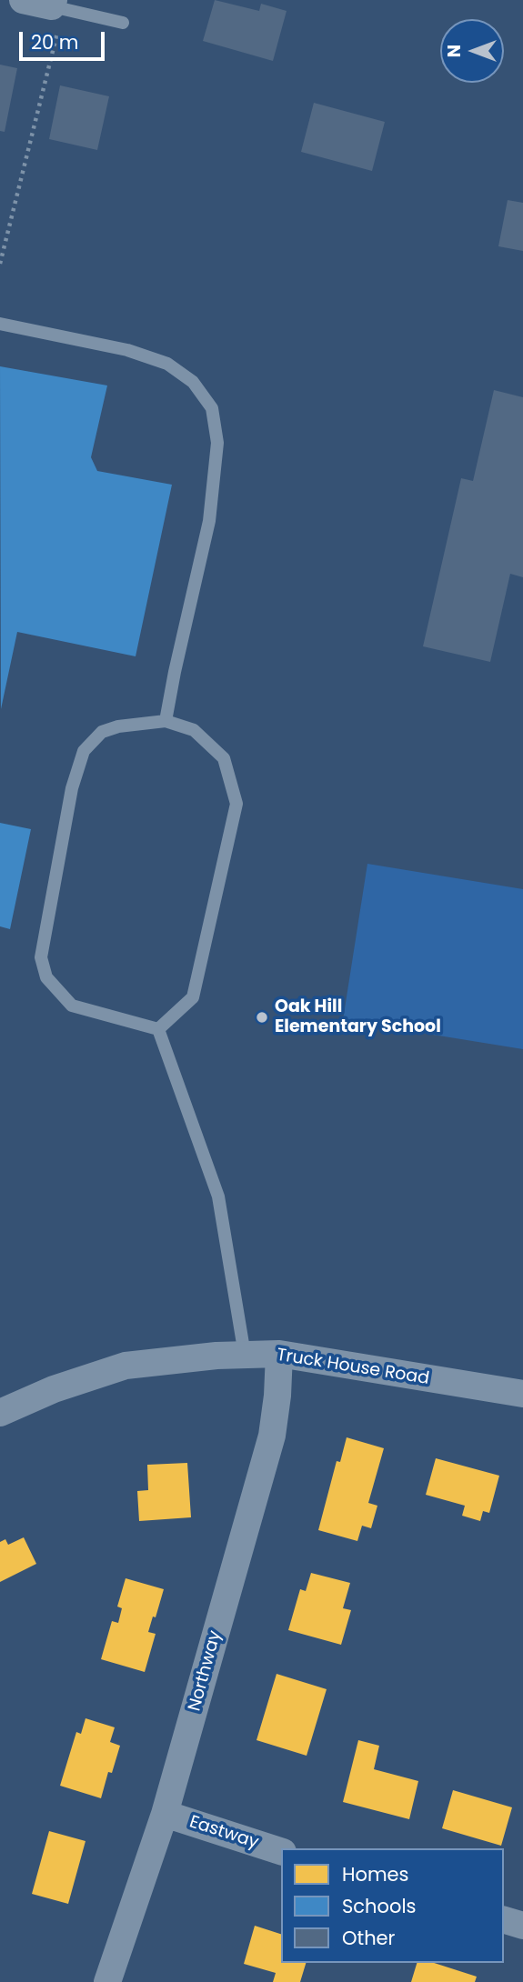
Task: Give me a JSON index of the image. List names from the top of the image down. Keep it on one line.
{"streets":{"street":["Truck House Road","Northway","Eastway"]},"crossings":[["Truck House Road","Northway"],["Northway","Eastway"]],"places":["Oak Hill Elementary School"],"legend":["Homes","Schools","Other"],"scale_bar":"20 m","north":"left"}
